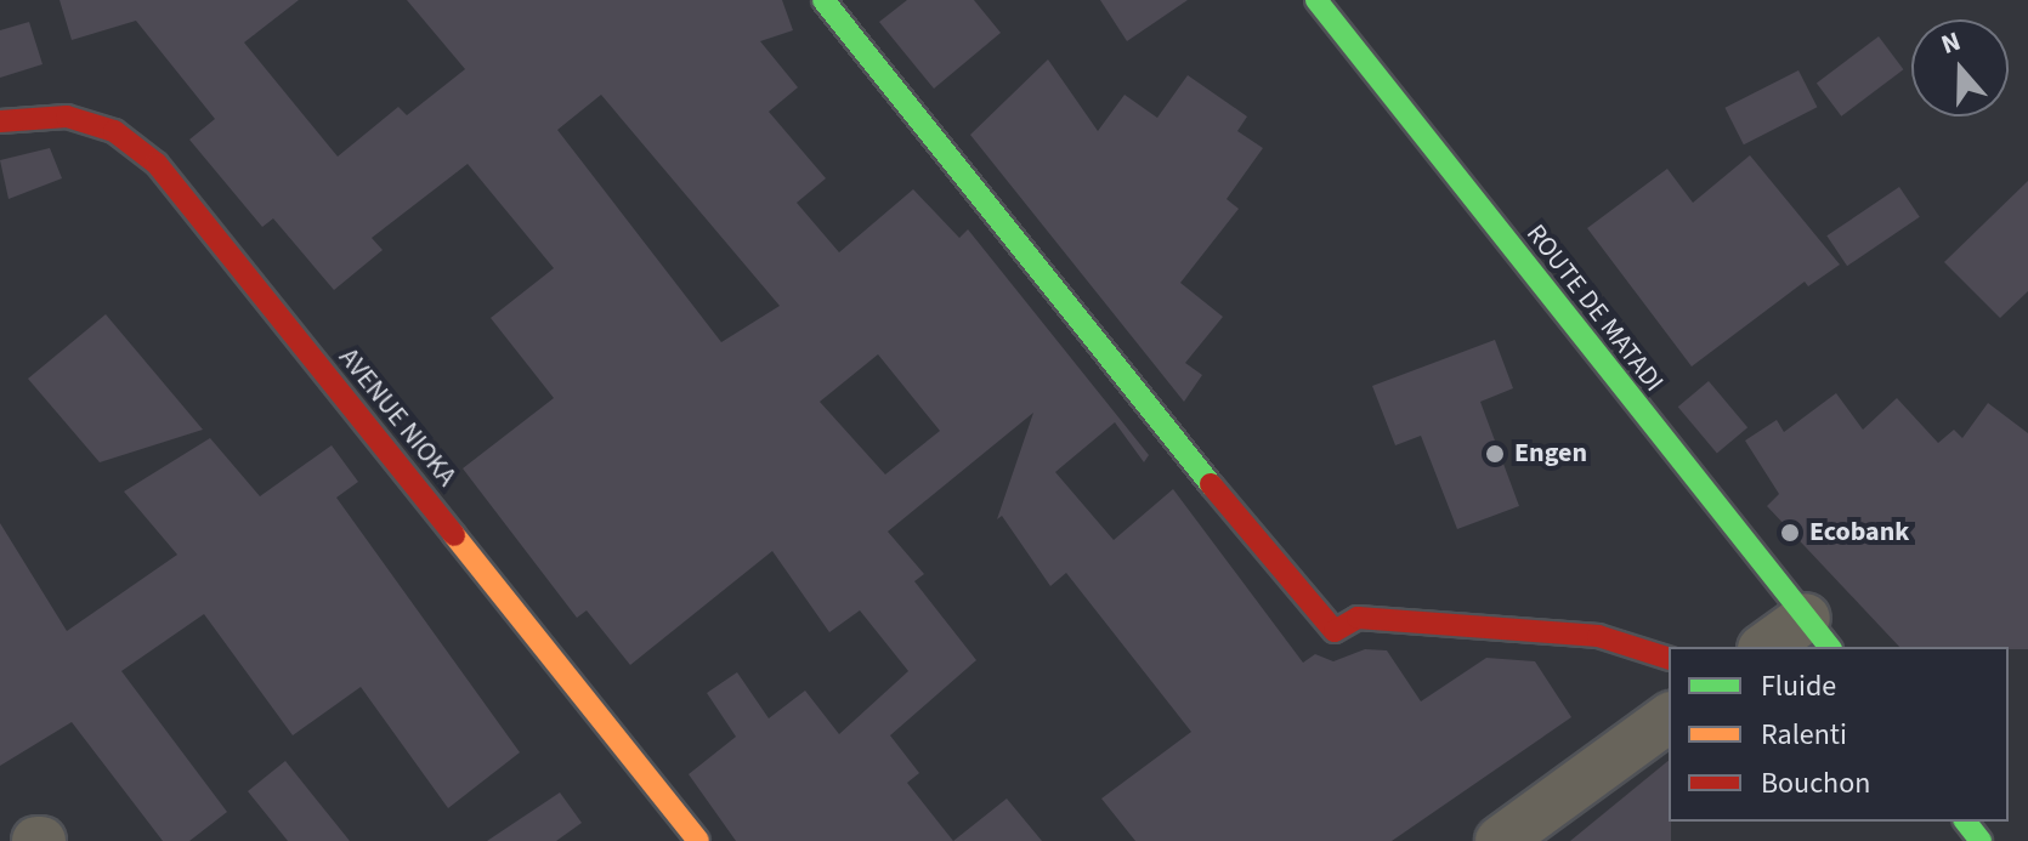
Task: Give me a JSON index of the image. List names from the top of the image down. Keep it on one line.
{"streets":{"main road":["ROUTE DE MATADI","AVENUE NIOKA"]},"places":["Engen","Ecobank"],"legend":["Fluide","Ralenti","Bouchon"],"north":"top"}
